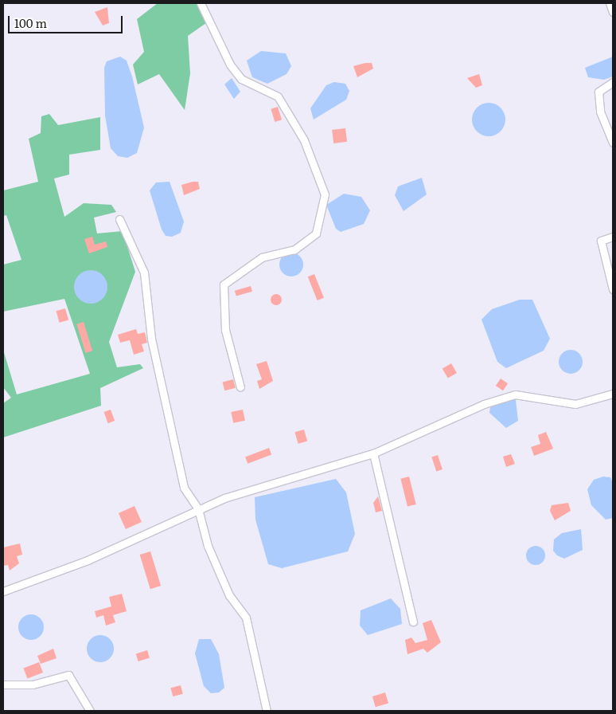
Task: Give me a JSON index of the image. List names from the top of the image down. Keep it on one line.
{"scale_bar":"100 m"}
